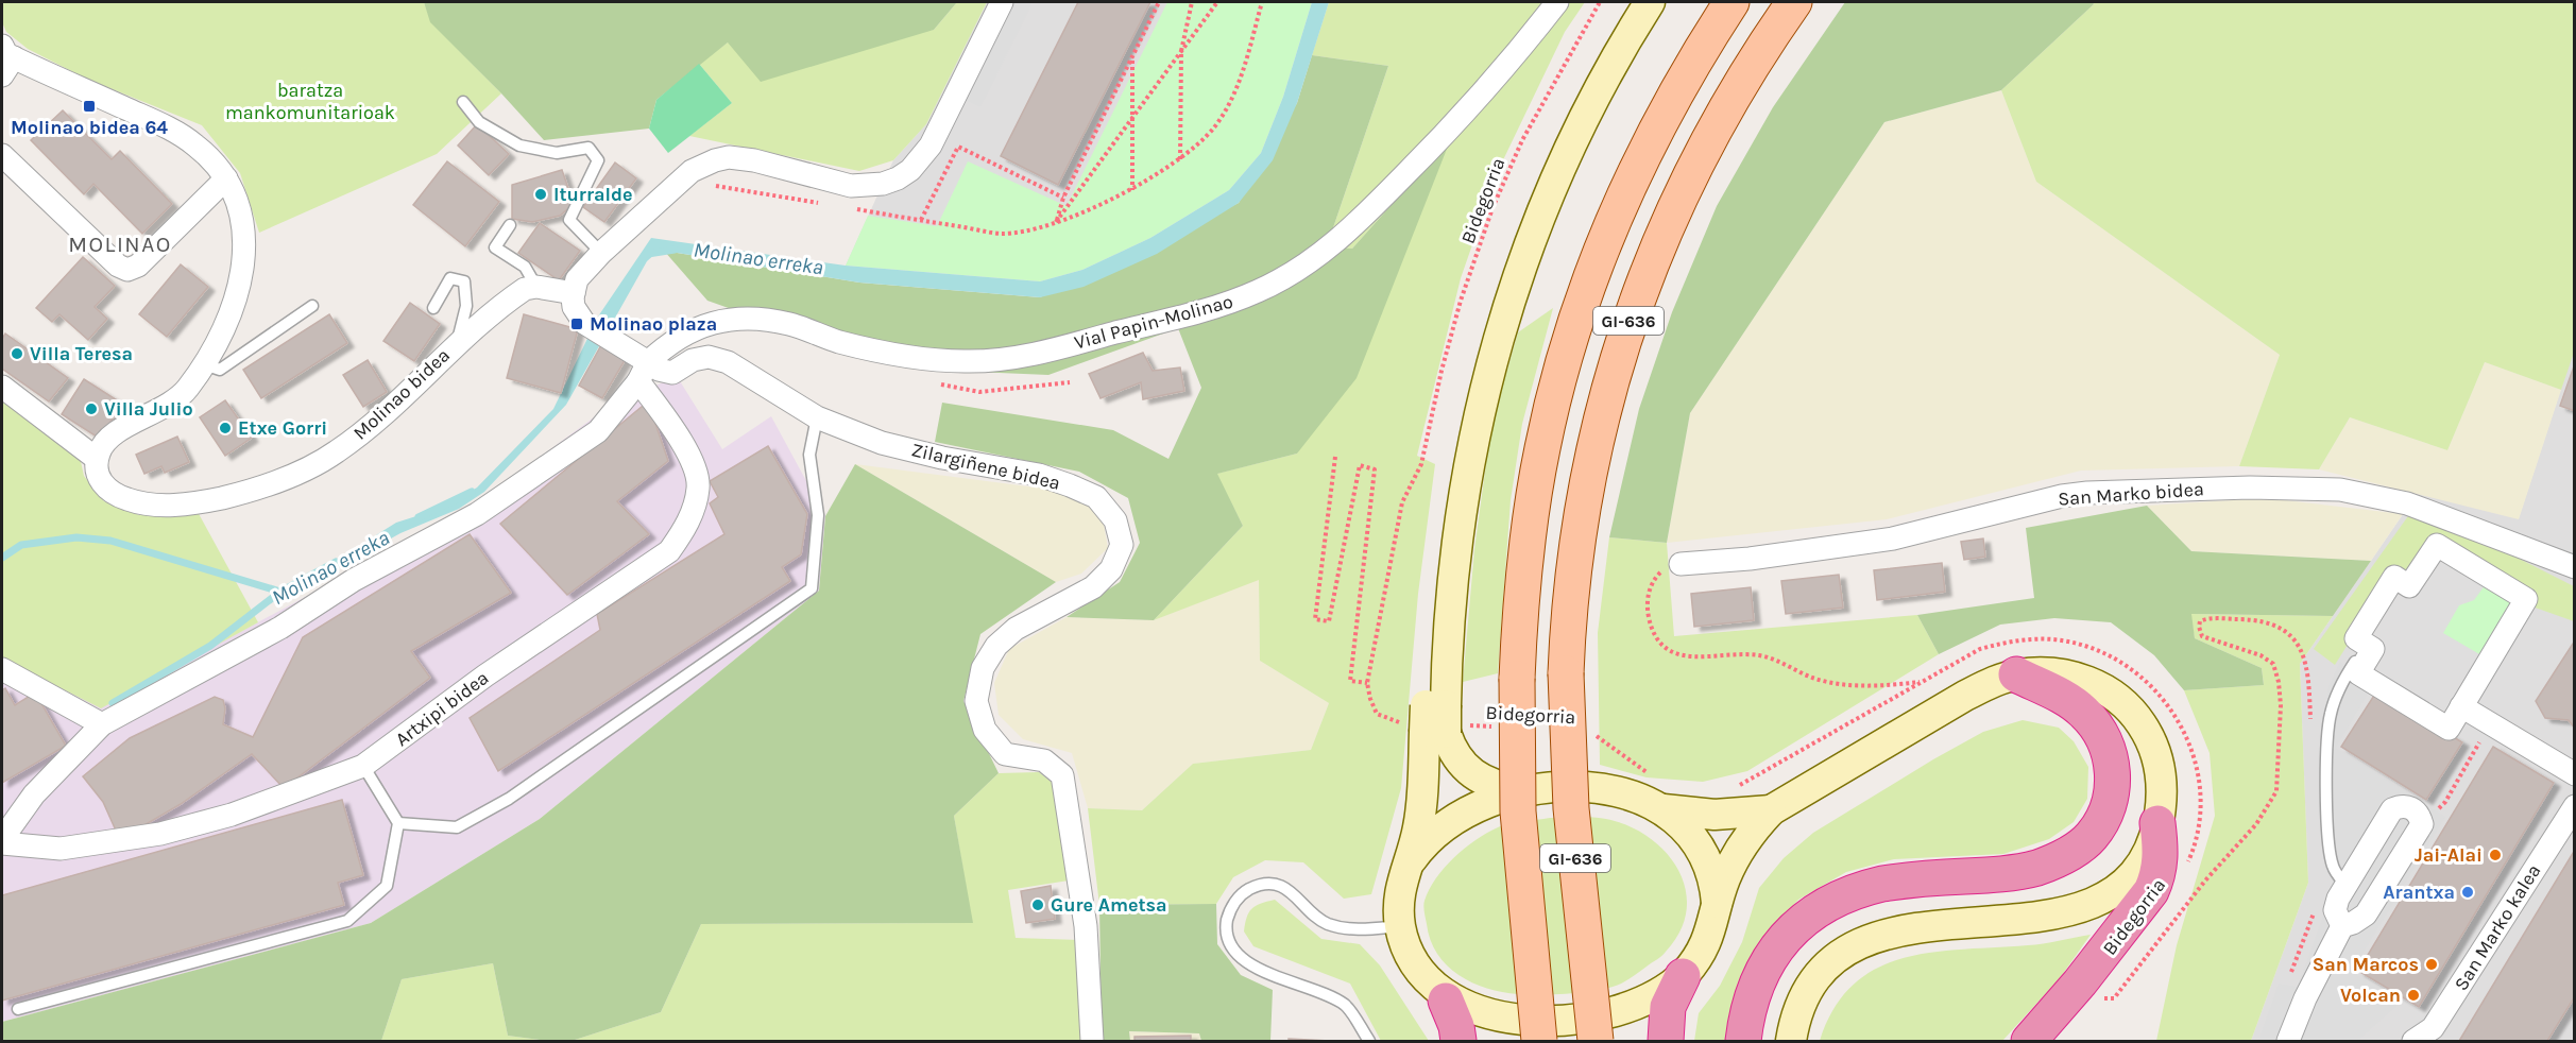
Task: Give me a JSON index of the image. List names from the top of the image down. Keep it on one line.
{"streets":{"main road":["GI-636"],"street":["Vial Papin-Molinao","Molinao bidea","Zilargiñene bidea","San Marko bidea","Artxipi bidea","San Marko kalea"],"path":["Bidegorria"]},"crossings":[["Vial Papin-Molinao","Zilargiñene bidea"],["Vial Papin-Molinao","Artxipi bidea"],["Zilargiñene bidea","Artxipi bidea"]],"districts":["MOLINAO"],"water":["Molinao erreka"],"parks":["baratza mankomunitarioak"],"places":{"transit":["Molinao bidea 64","Molinao plaza"],"other":["Iturralde","Villa Teresa","Villa Julio","Etxe Gorri","Jai-Alai","Arantxa","Gure Ametsa","San Marcos","Volcan"]}}
